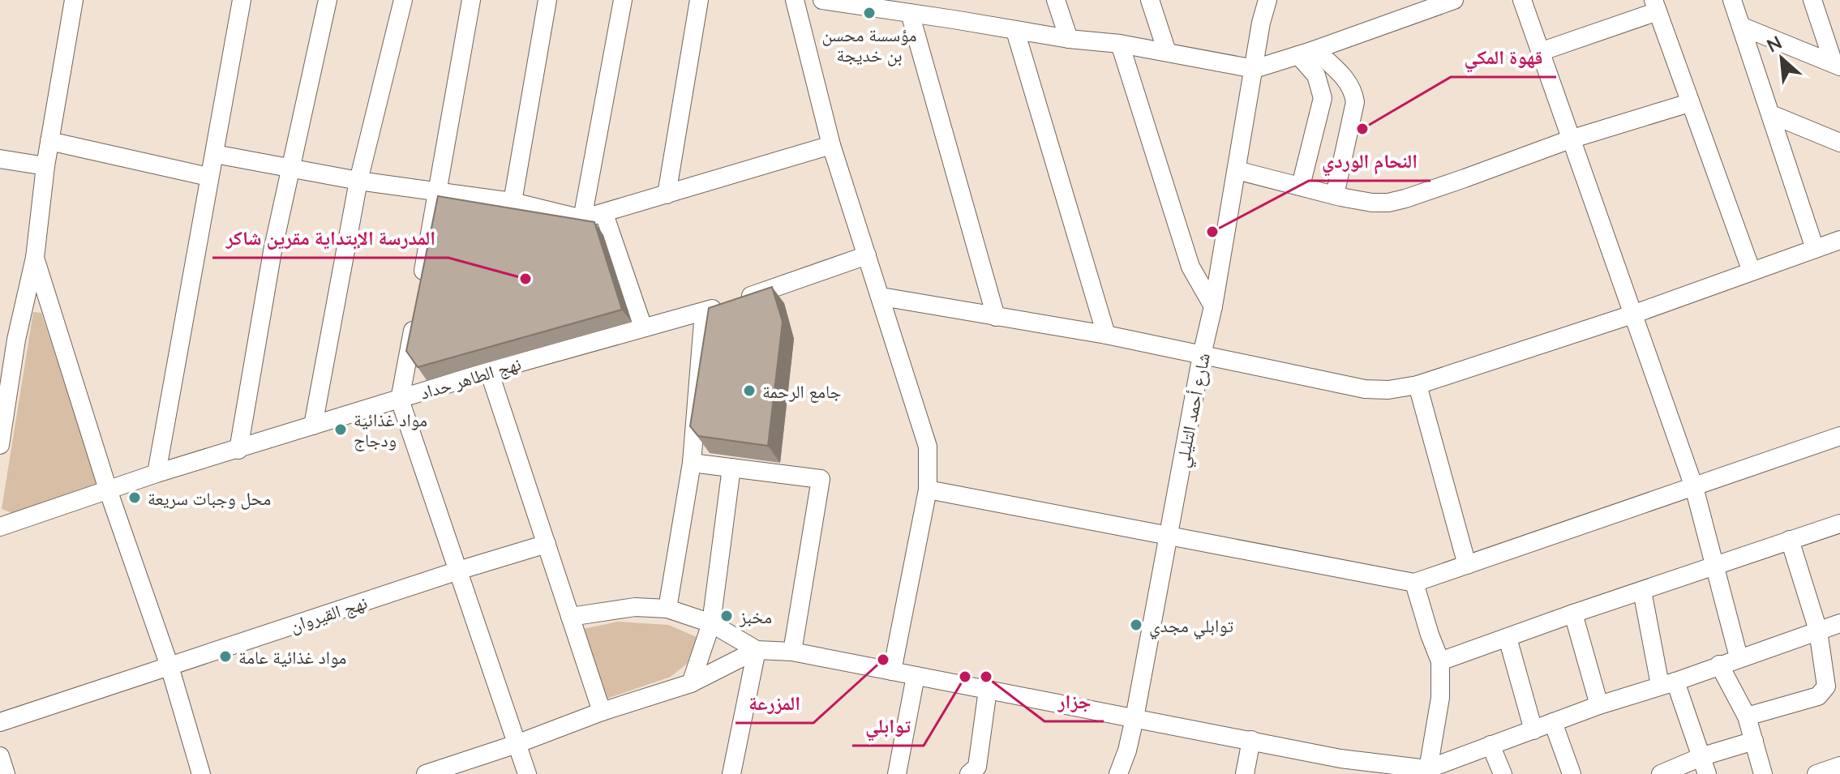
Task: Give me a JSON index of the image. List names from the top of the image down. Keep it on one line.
{"streets":{"street":["نهج الطاهر حداد","شارع أحمد التليلي","نهج القيروان"]},"places":["مؤسسة محسن بن خديجة","قهوة المكي","النحام الوردي","المدرسة الإبتداية مقرين شاكر","جامع الرحمة","مواد غذائية ودجاج","محل وجبات سريعة","مخبز","توابلي مجدي","مواد غذائية عامة","المزرعة","توابلي","جزار"],"north":"top left"}
